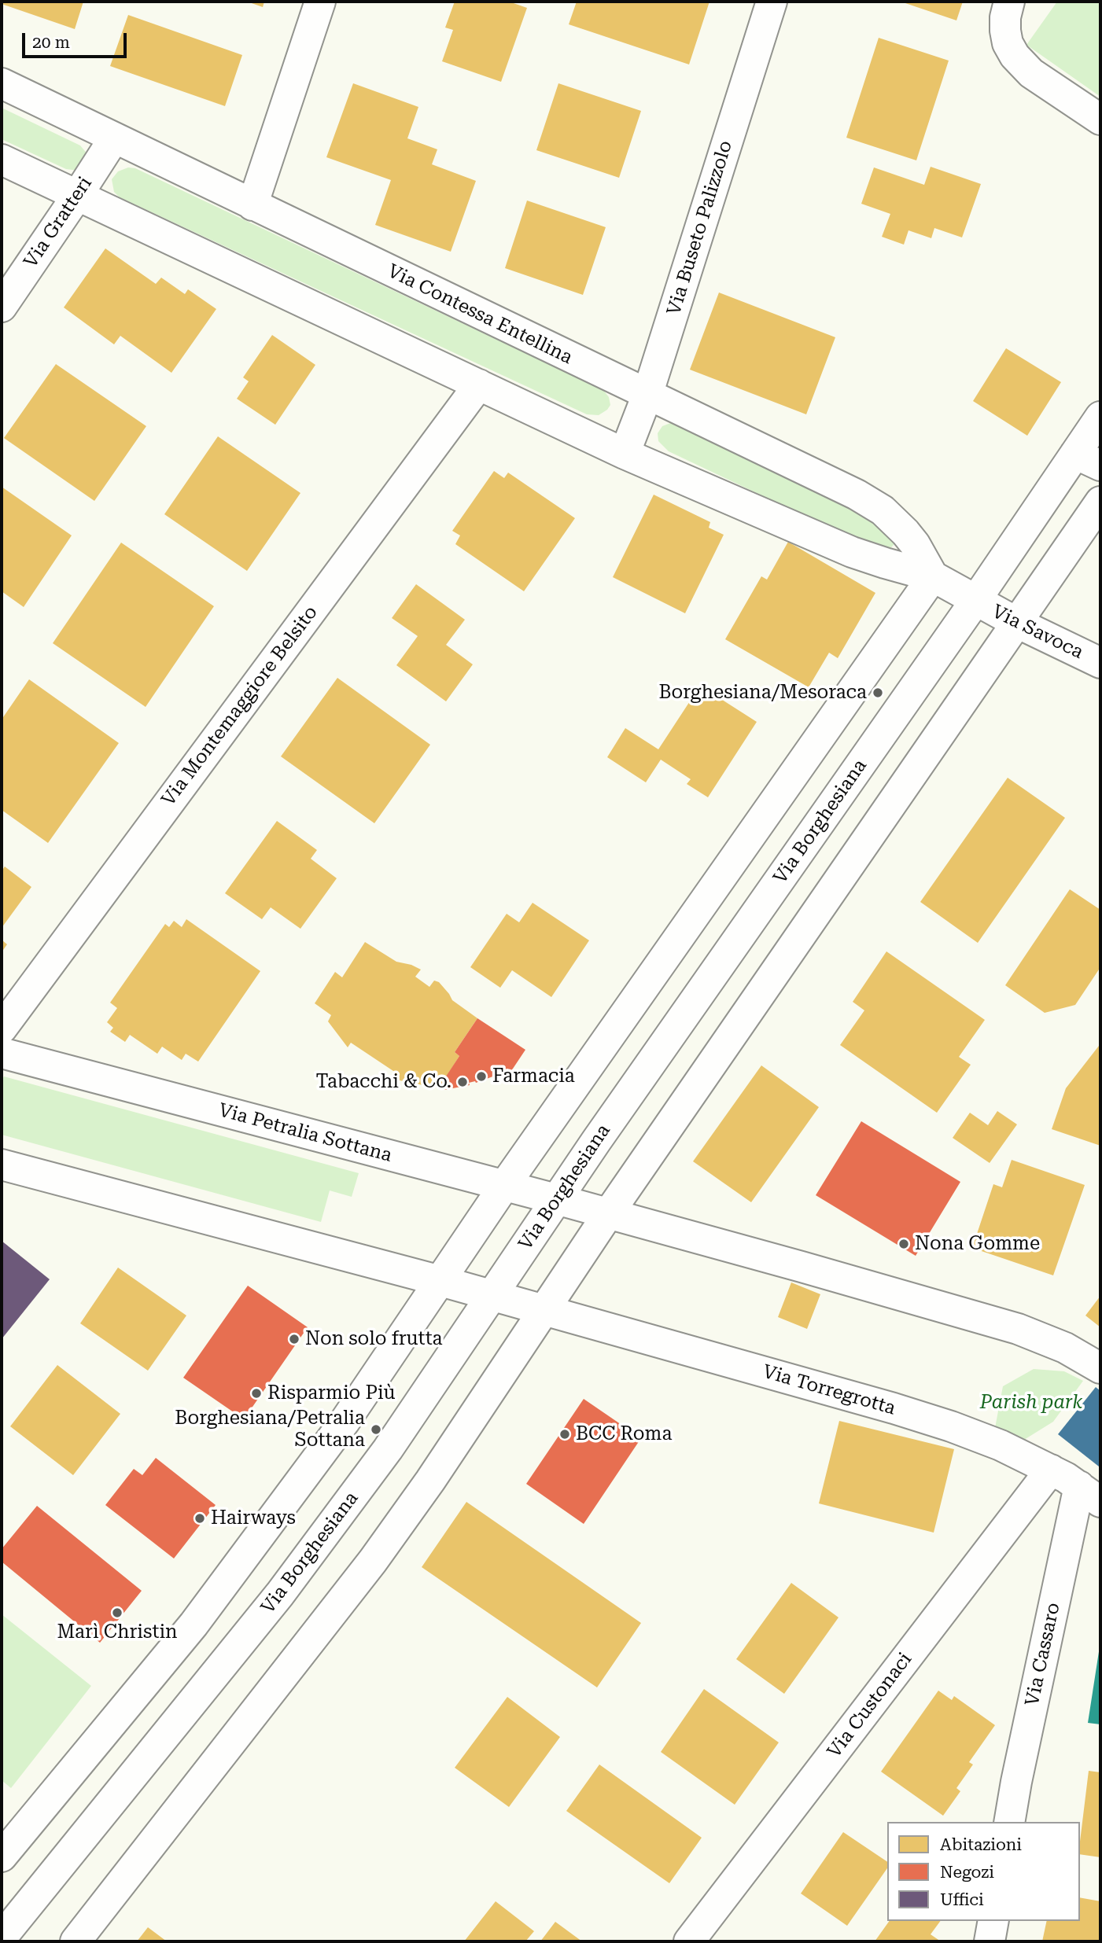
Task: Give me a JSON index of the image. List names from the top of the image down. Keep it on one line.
{"streets":{"street":["Via Gratteri","Via Buseto Palizzolo","Via Contessa Entellina","Via Savoca","Via Montemaggiore Belsito","Via Borghesiana","Via Petralia Sottana","Via Torregrotta","Via Cassaro","Via Custonaci"]},"crossings":[["Via Gratteri","Via Contessa Entellina"],["Via Buseto Palizzolo","Via Contessa Entellina"],["Via Savoca","Via Borghesiana"],["Via Borghesiana","Via Petralia Sottana"],["Via Torregrotta","Via Cassaro"],["Via Torregrotta","Via Custonaci"]],"parks":["Parish park"],"places":["Borghesiana/Mesoraca","Farmacia","Tabacchi & Co.","Nona Gomme","Non solo frutta","Risparmio Più","Borghesiana/Petralia Sottana","BCC Roma","Hairways","Marì Christin"],"legend":["Abitazioni","Negozi","Uffici"],"scale_bar":"20 m"}
